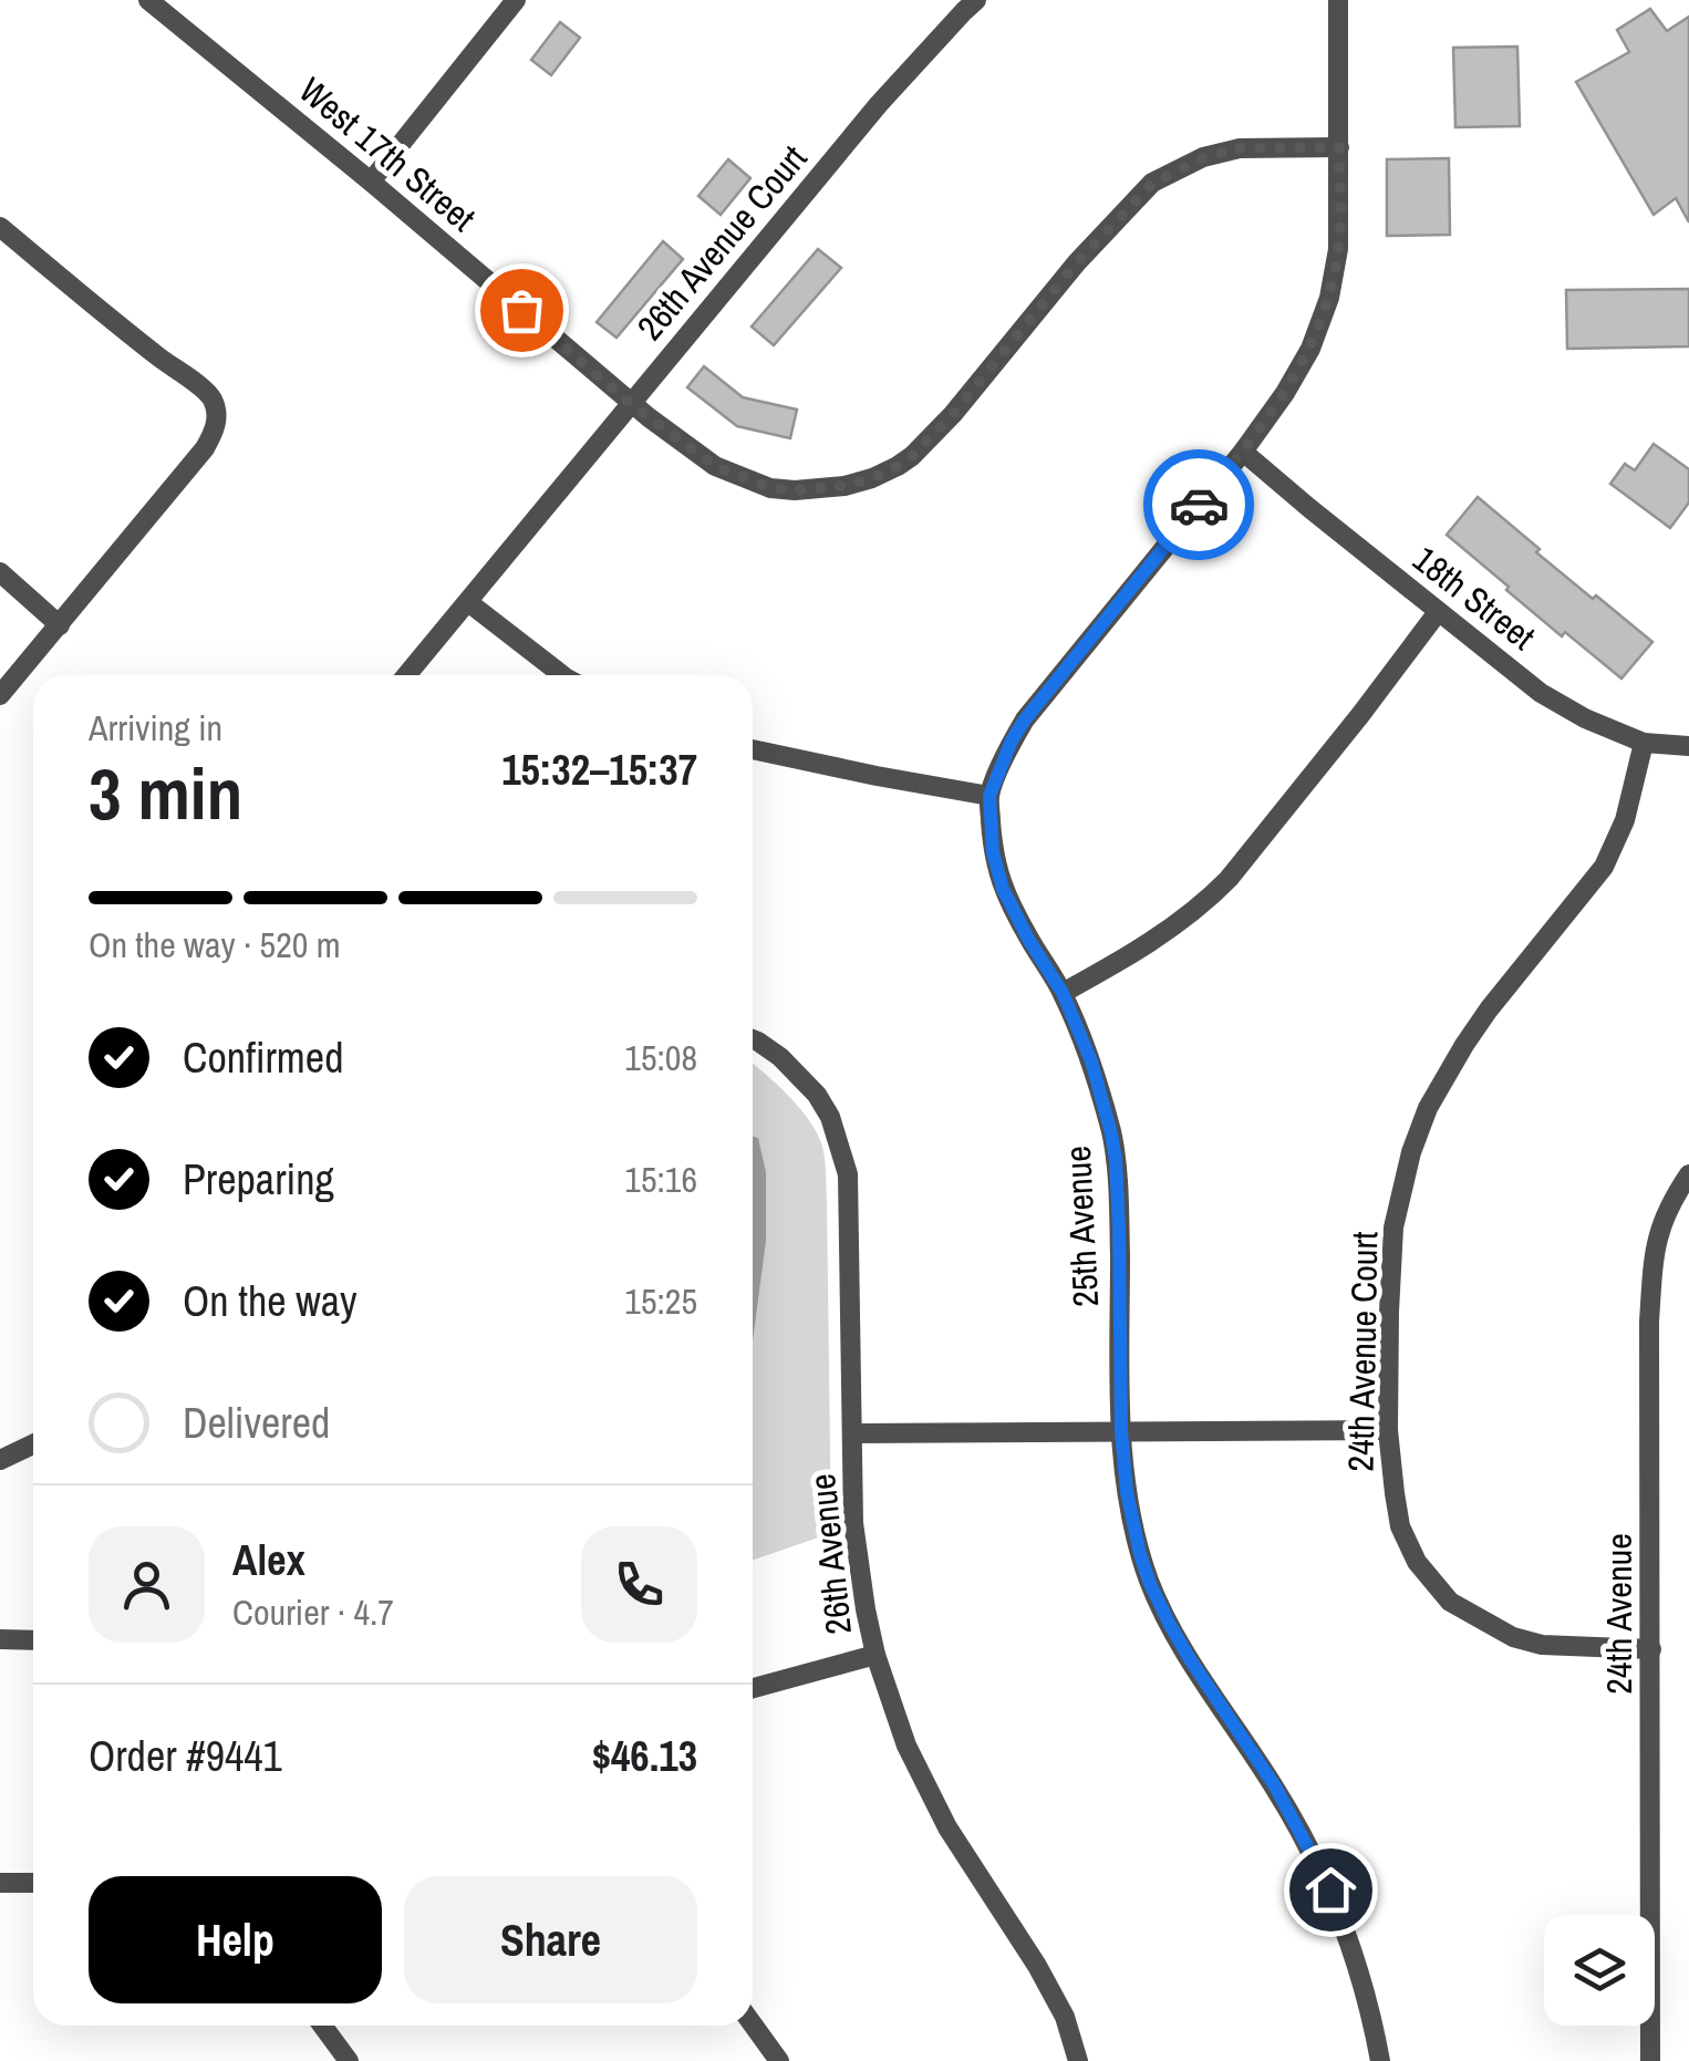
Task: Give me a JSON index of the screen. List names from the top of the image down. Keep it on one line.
{"streets":{"street":["West 17th Street","26th Avenue Court","18th Street","25th Avenue","24th Avenue Court","26th Avenue","24th Avenue"]},"crossings":[["West 17th Street","26th Avenue Court"],["West 17th Street","25th Avenue"],["18th Street","25th Avenue"],["18th Street","24th Avenue Court"],["24th Avenue Court","24th Avenue"]],"page":{"heading":["3 min","Arriving in","15:32–15:37"],"panel":["Alex","Courier · 4.7","Order #9441","$46.13"],"bar":"On the way · 520 m","list":[["Confirmed","15:08"],["Preparing","15:16"],["On the way","15:25"],"Delivered"],"buttons":["Help","Share"]}}
